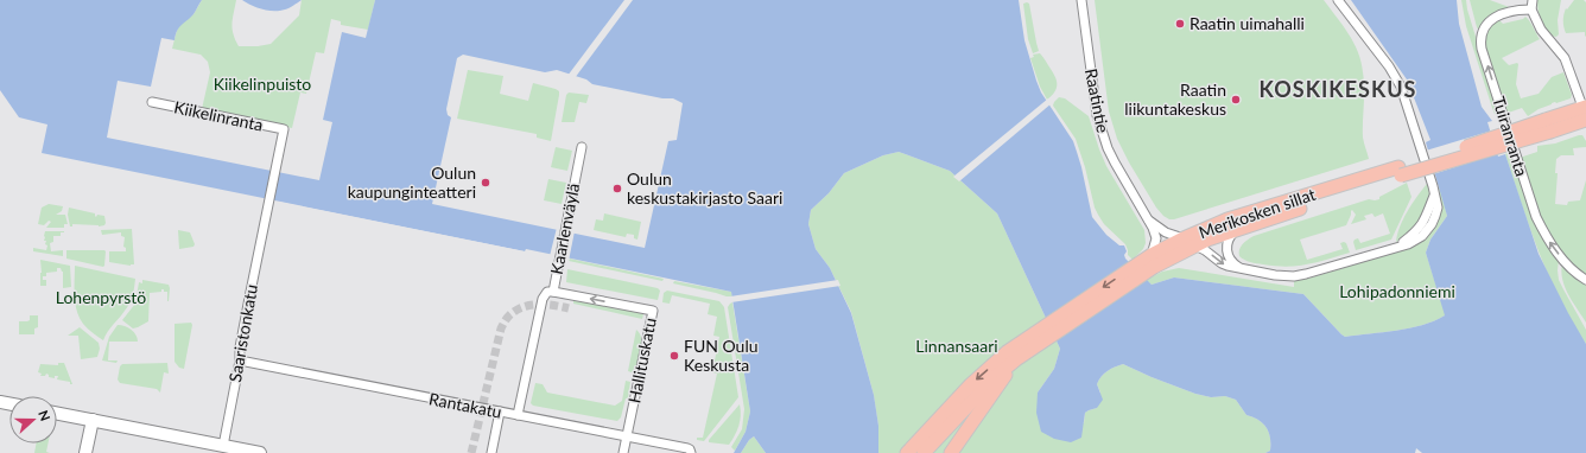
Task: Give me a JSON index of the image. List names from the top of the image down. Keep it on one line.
{"streets":{"main road":["Merikosken sillat"],"street":["Raatintie","Kiikelinranta","Tuiranranta","Kaarlenväylä","Saaristonkatu","Hallituskatu","Rantakatu"]},"crossings":[["Raatintie","Merikosken sillat"],["Kiikelinranta","Saaristonkatu"],["Kaarlenväylä","Hallituskatu"],["Kaarlenväylä","Rantakatu"],["Saaristonkatu","Rantakatu"],["Hallituskatu","Rantakatu"]],"one_way":["Tuiranranta"],"districts":["KOSKIKESKUS"],"parks":["Kiikelinpuisto","Lohipadonniemi","Lohenpyrstö","Linnansaari"],"places":["Raatin uimahalli","Raatin liikuntakeskus","Oulun kaupunginteatteri","Oulun keskustakirjasto Saari","FUN Oulu Keskusta"],"north":"right"}
